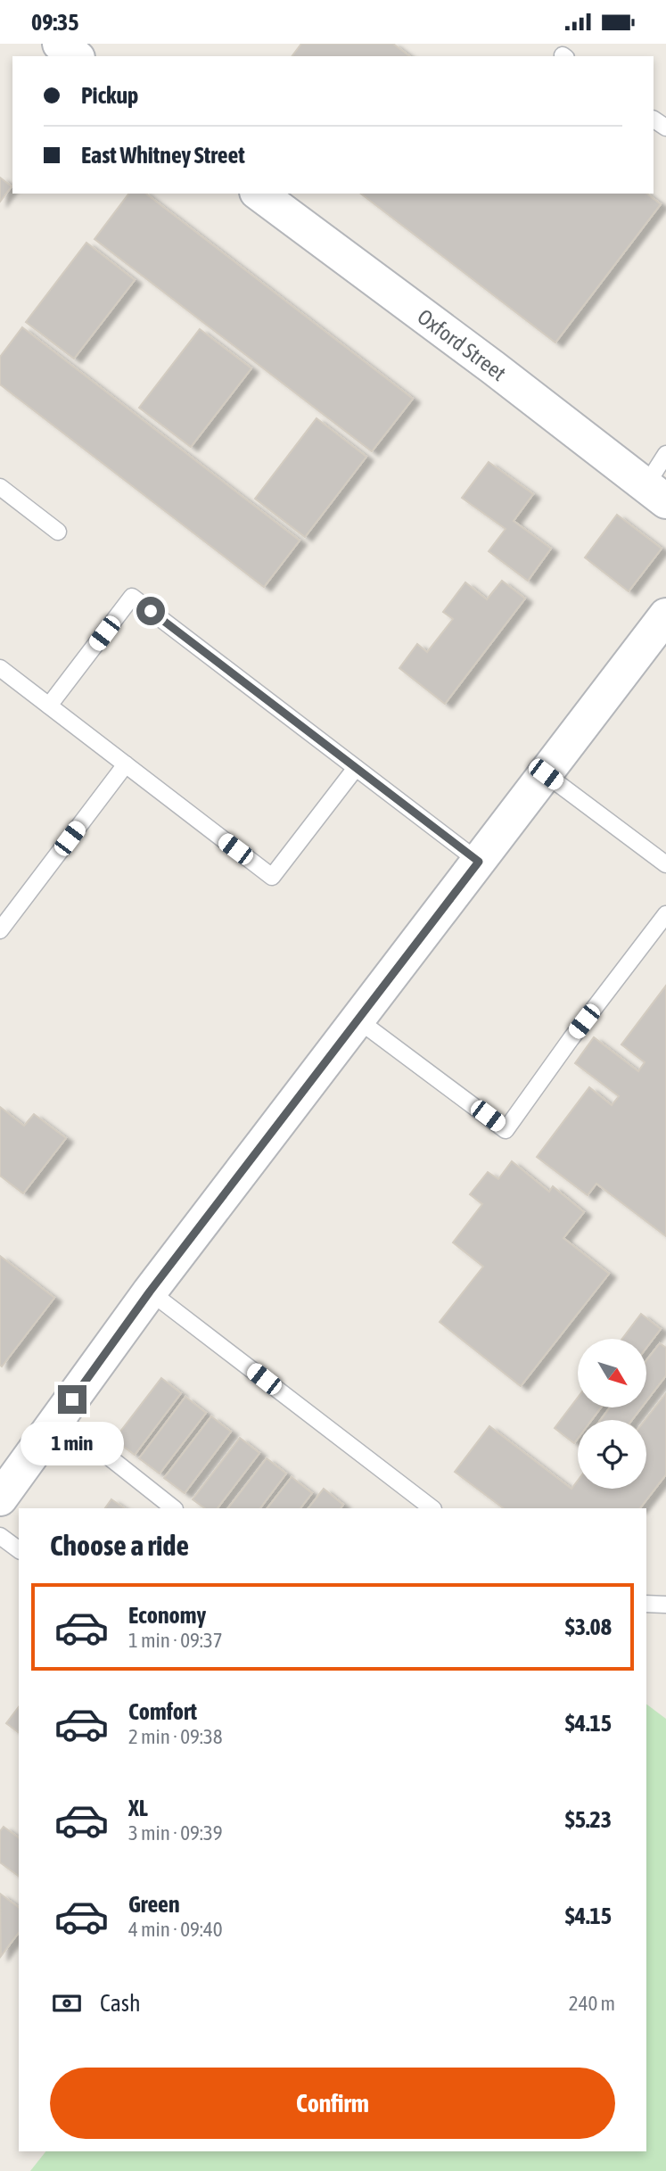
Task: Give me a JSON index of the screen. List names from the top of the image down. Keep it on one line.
{"streets":{"street":["Oxford Street"]},"north":"bottom right","page":{"status":"09:35","banner":["Pickup","East Whitney Street"],"bubble":"1 min","heading":"Choose a ride","list":[{"name":"Economy","note":"1 min · 09:37","value":"$3.08"},{"name":"Comfort","note":"2 min · 09:38","value":"$4.15"},{"name":"XL","note":"3 min · 09:39","value":"$5.23"},{"name":"Green","note":"4 min · 09:40","value":"$4.15"}],"pay":["Cash","240 m"],"buttons":"Confirm"}}
